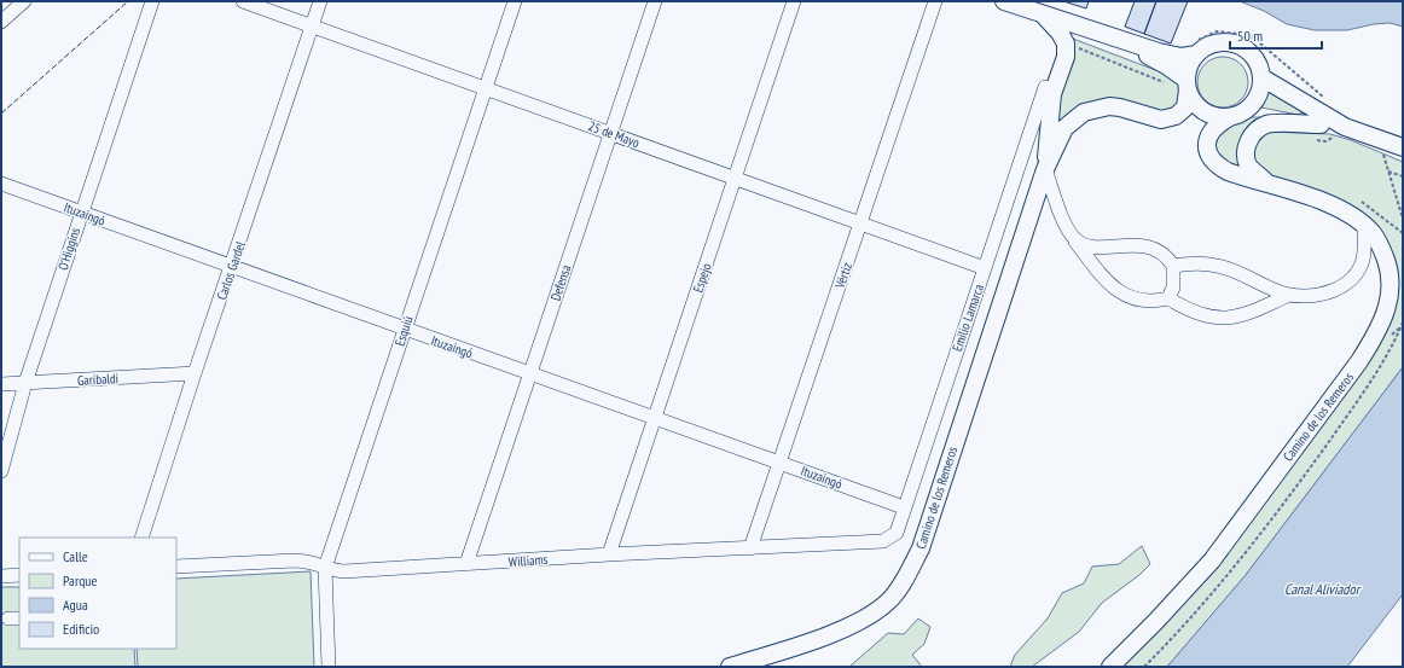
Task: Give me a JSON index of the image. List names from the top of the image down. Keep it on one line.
{"streets":{"main road":["Camino de los Remeros"],"street":["25 de Mayo","Ituzaingó","O'Higgins","Carlos Gardel","Vértiz","Espejo","Defensa","Emilio Lamarca","Esquiú","Garibaldi","Williams"]},"crossings":[["25 de Mayo","Carlos Gardel"],["25 de Mayo","Vértiz"],["25 de Mayo","Espejo"],["25 de Mayo","Defensa"],["25 de Mayo","Emilio Lamarca"],["25 de Mayo","Esquiú"],["Ituzaingó","O'Higgins"],["Ituzaingó","Carlos Gardel"],["Ituzaingó","Vértiz"],["Ituzaingó","Espejo"],["Ituzaingó","Defensa"],["Ituzaingó","Emilio Lamarca"],["Ituzaingó","Esquiú"],["O'Higgins","Garibaldi"],["Carlos Gardel","Garibaldi"],["Vértiz","Williams"],["Espejo","Williams"],["Defensa","Williams"],["Emilio Lamarca","Williams"],["Esquiú","Williams"]],"water":["Canal Aliviador"],"legend":["Calle","Parque","Agua","Edificio"],"scale_bar":"50 m"}
